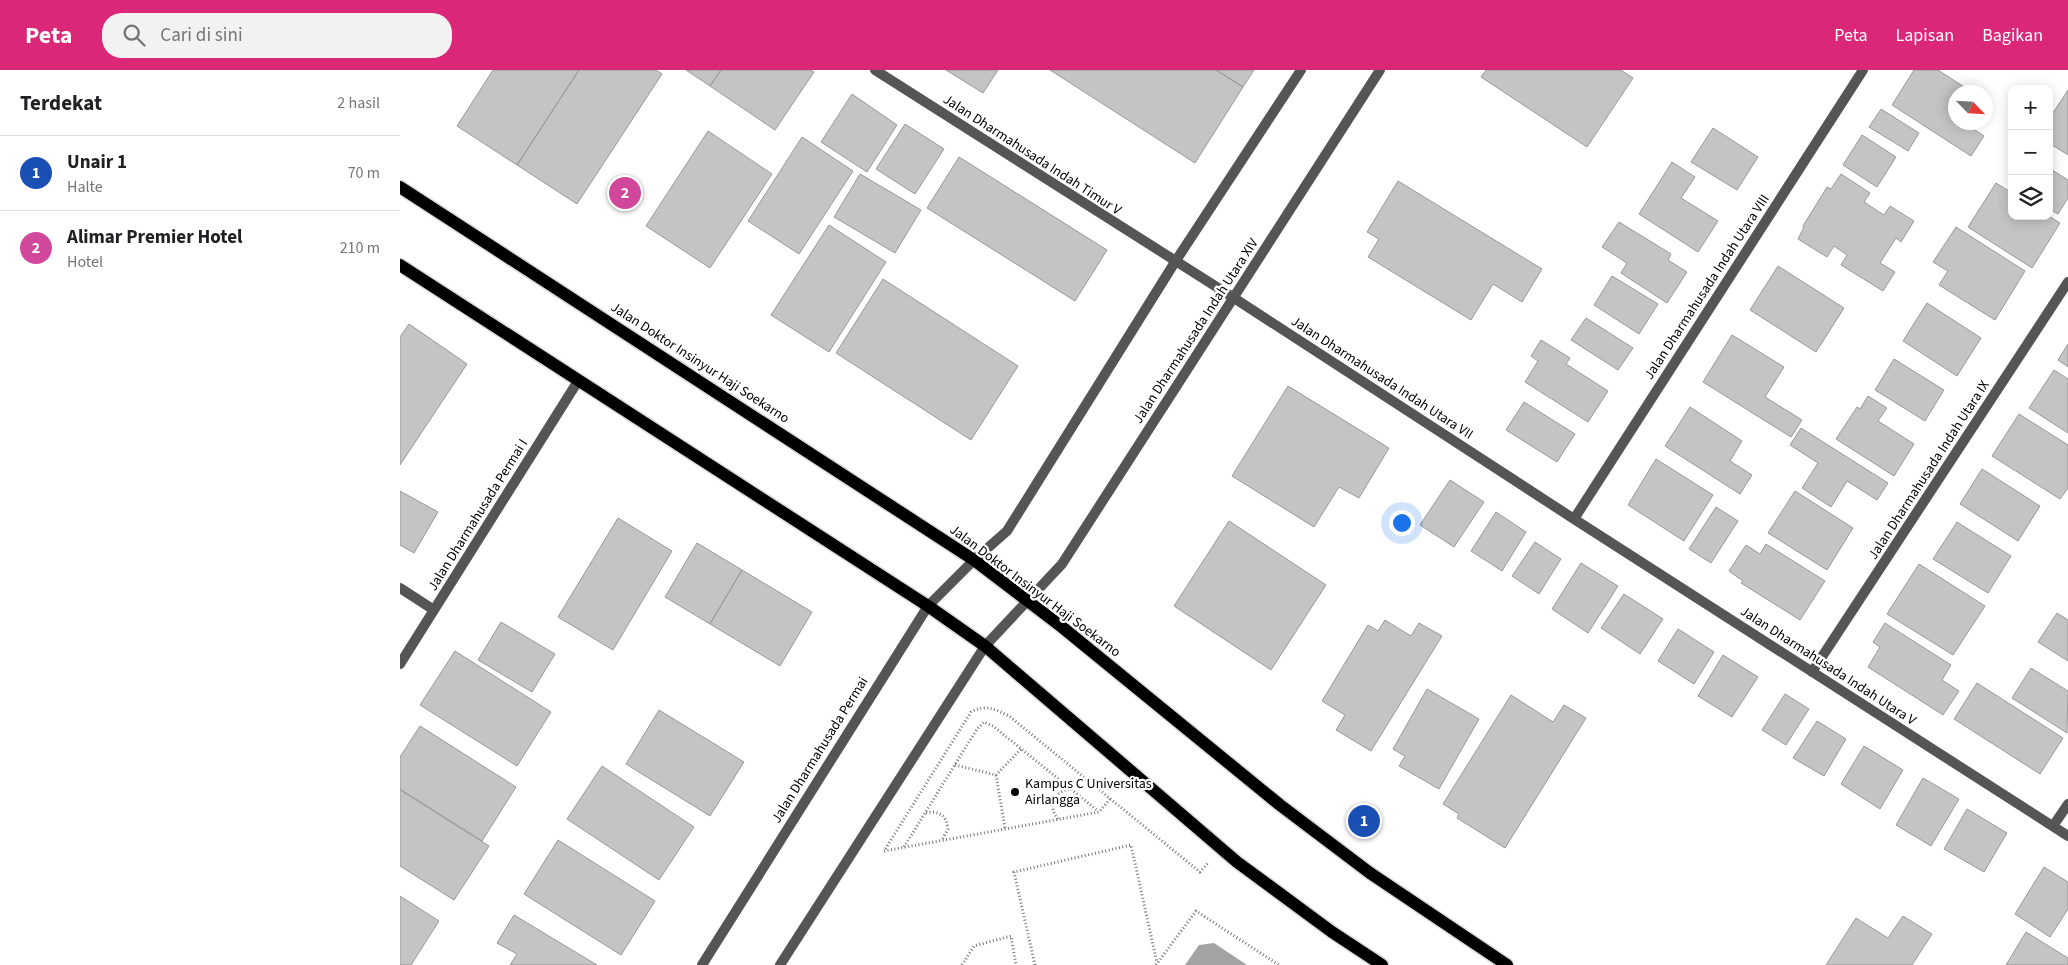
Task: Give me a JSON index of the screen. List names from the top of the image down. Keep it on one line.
{"streets":{"main road":["Jalan Doktor Insinyur Haji Soekarno"],"street":["Jalan Dharmahusada Indah Timur V","Jalan Dharmahusada Indah Utara VIII","Jalan Dharmahusada Indah Utara XIV","Jalan Dharmahusada Indah Utara VII","Jalan Dharmahusada Indah Utara IX","Jalan Dharmahusada Permai I","Jalan Dharmahusada Indah Utara V","Jalan Dharmahusada Permai"]},"crossings":[["Jalan Dharmahusada Indah Timur V","Jalan Dharmahusada Indah Utara VII"],["Jalan Dharmahusada Indah Utara VIII","Jalan Dharmahusada Indah Utara VII"],["Jalan Dharmahusada Indah Utara VIII","Jalan Dharmahusada Indah Utara V"],["Jalan Dharmahusada Indah Utara XIV","Jalan Doktor Insinyur Haji Soekarno"],["Jalan Dharmahusada Indah Utara XIV","Jalan Dharmahusada Indah Utara VII"],["Jalan Doktor Insinyur Haji Soekarno","Jalan Dharmahusada Permai"],["Jalan Dharmahusada Indah Utara VII","Jalan Dharmahusada Indah Utara V"],["Jalan Dharmahusada Indah Utara IX","Jalan Dharmahusada Indah Utara V"]],"places":["Kampus C Universitas Airlangga"],"north":"bottom right","page":{"header":"Peta","search":"Cari di sini","nav":["Peta","Lapisan","Bagikan"],"heading":["Terdekat","2 hasil"],"map_buttons":["+","−"],"list":[{"mark":"1","name":"Unair 1","note":"Halte","value":"70 m"},{"mark":"2","name":"Alimar Premier Hotel","note":"Hotel","value":"210 m"}],"pins":["2","1"]}}
